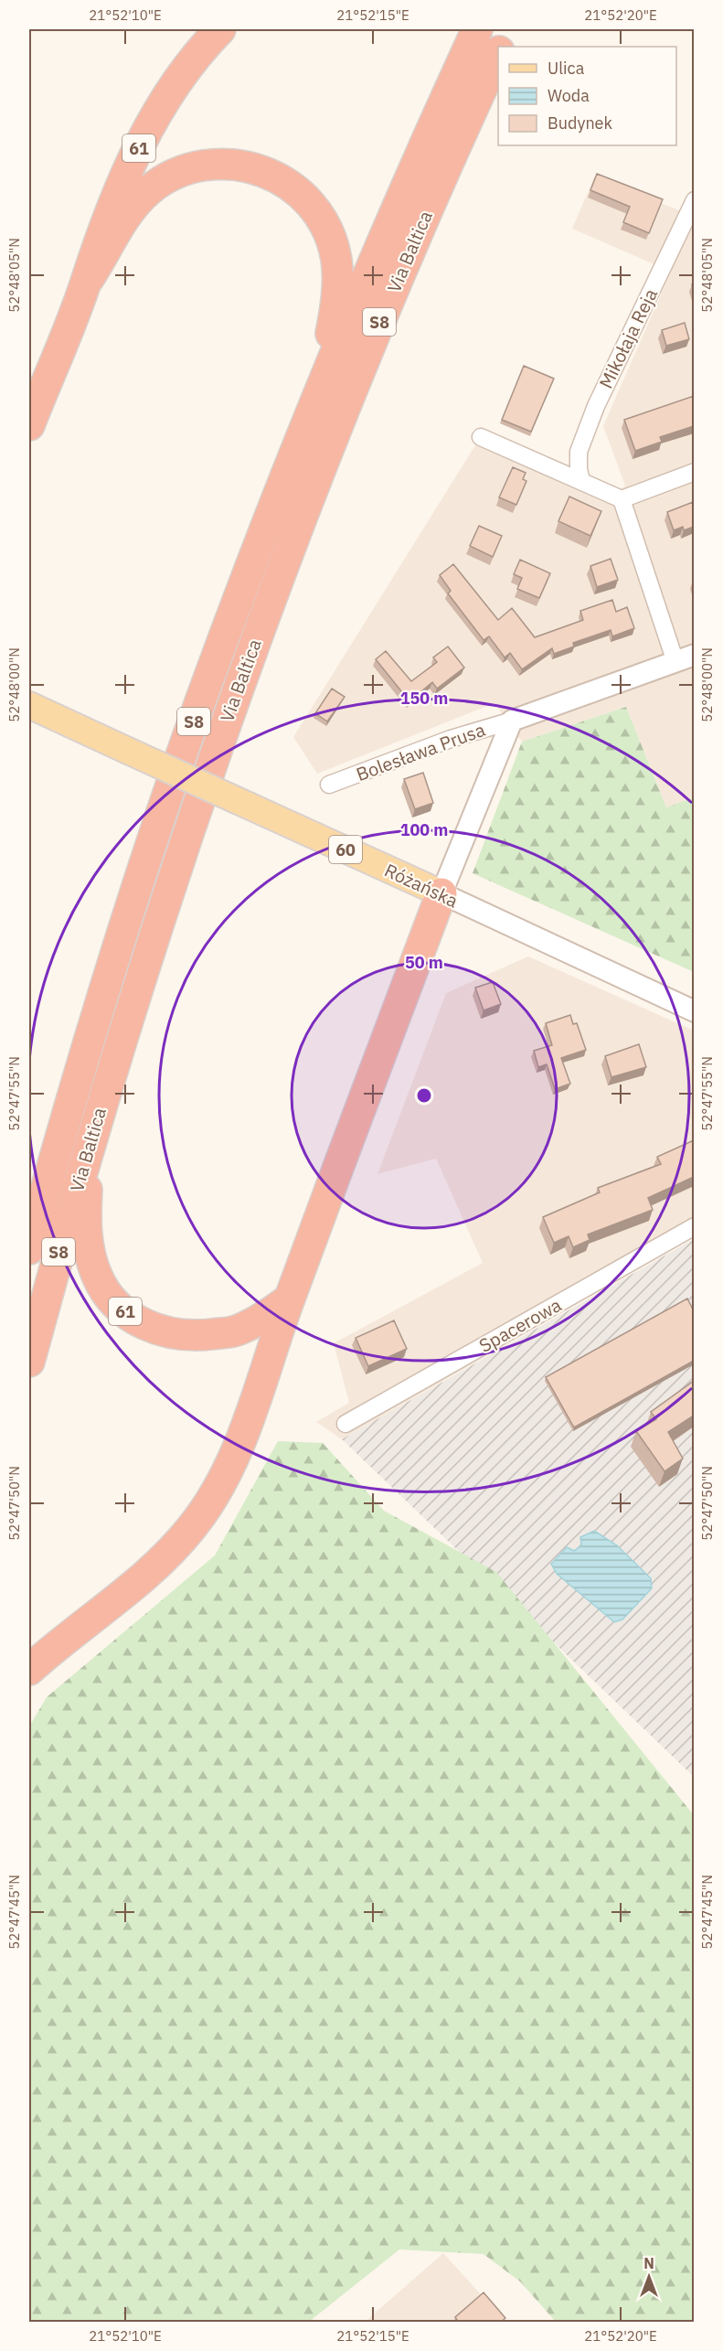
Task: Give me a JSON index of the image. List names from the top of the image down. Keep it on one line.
{"streets":{"highway":["61","Via Baltica","S8"],"main road":["60","Różańska"],"street":["Mikołaja Reja","Bolesława Prusa","Spacerowa"]},"crossings":[["61","Via Baltica"],["61","Bolesława Prusa"],["61","Różańska"],["Bolesława Prusa","Różańska"]],"legend":["Ulica","Woda","Budynek"],"north":"top","coordinates":["21°52'10\"E","21°52'15\"E","21°52'20\"E","52°48'05\"N","52°48'00\"N","52°47'55\"N","52°47'50\"N","52°47'45\"N"],"rings":["150 m","100 m","50 m"]}
